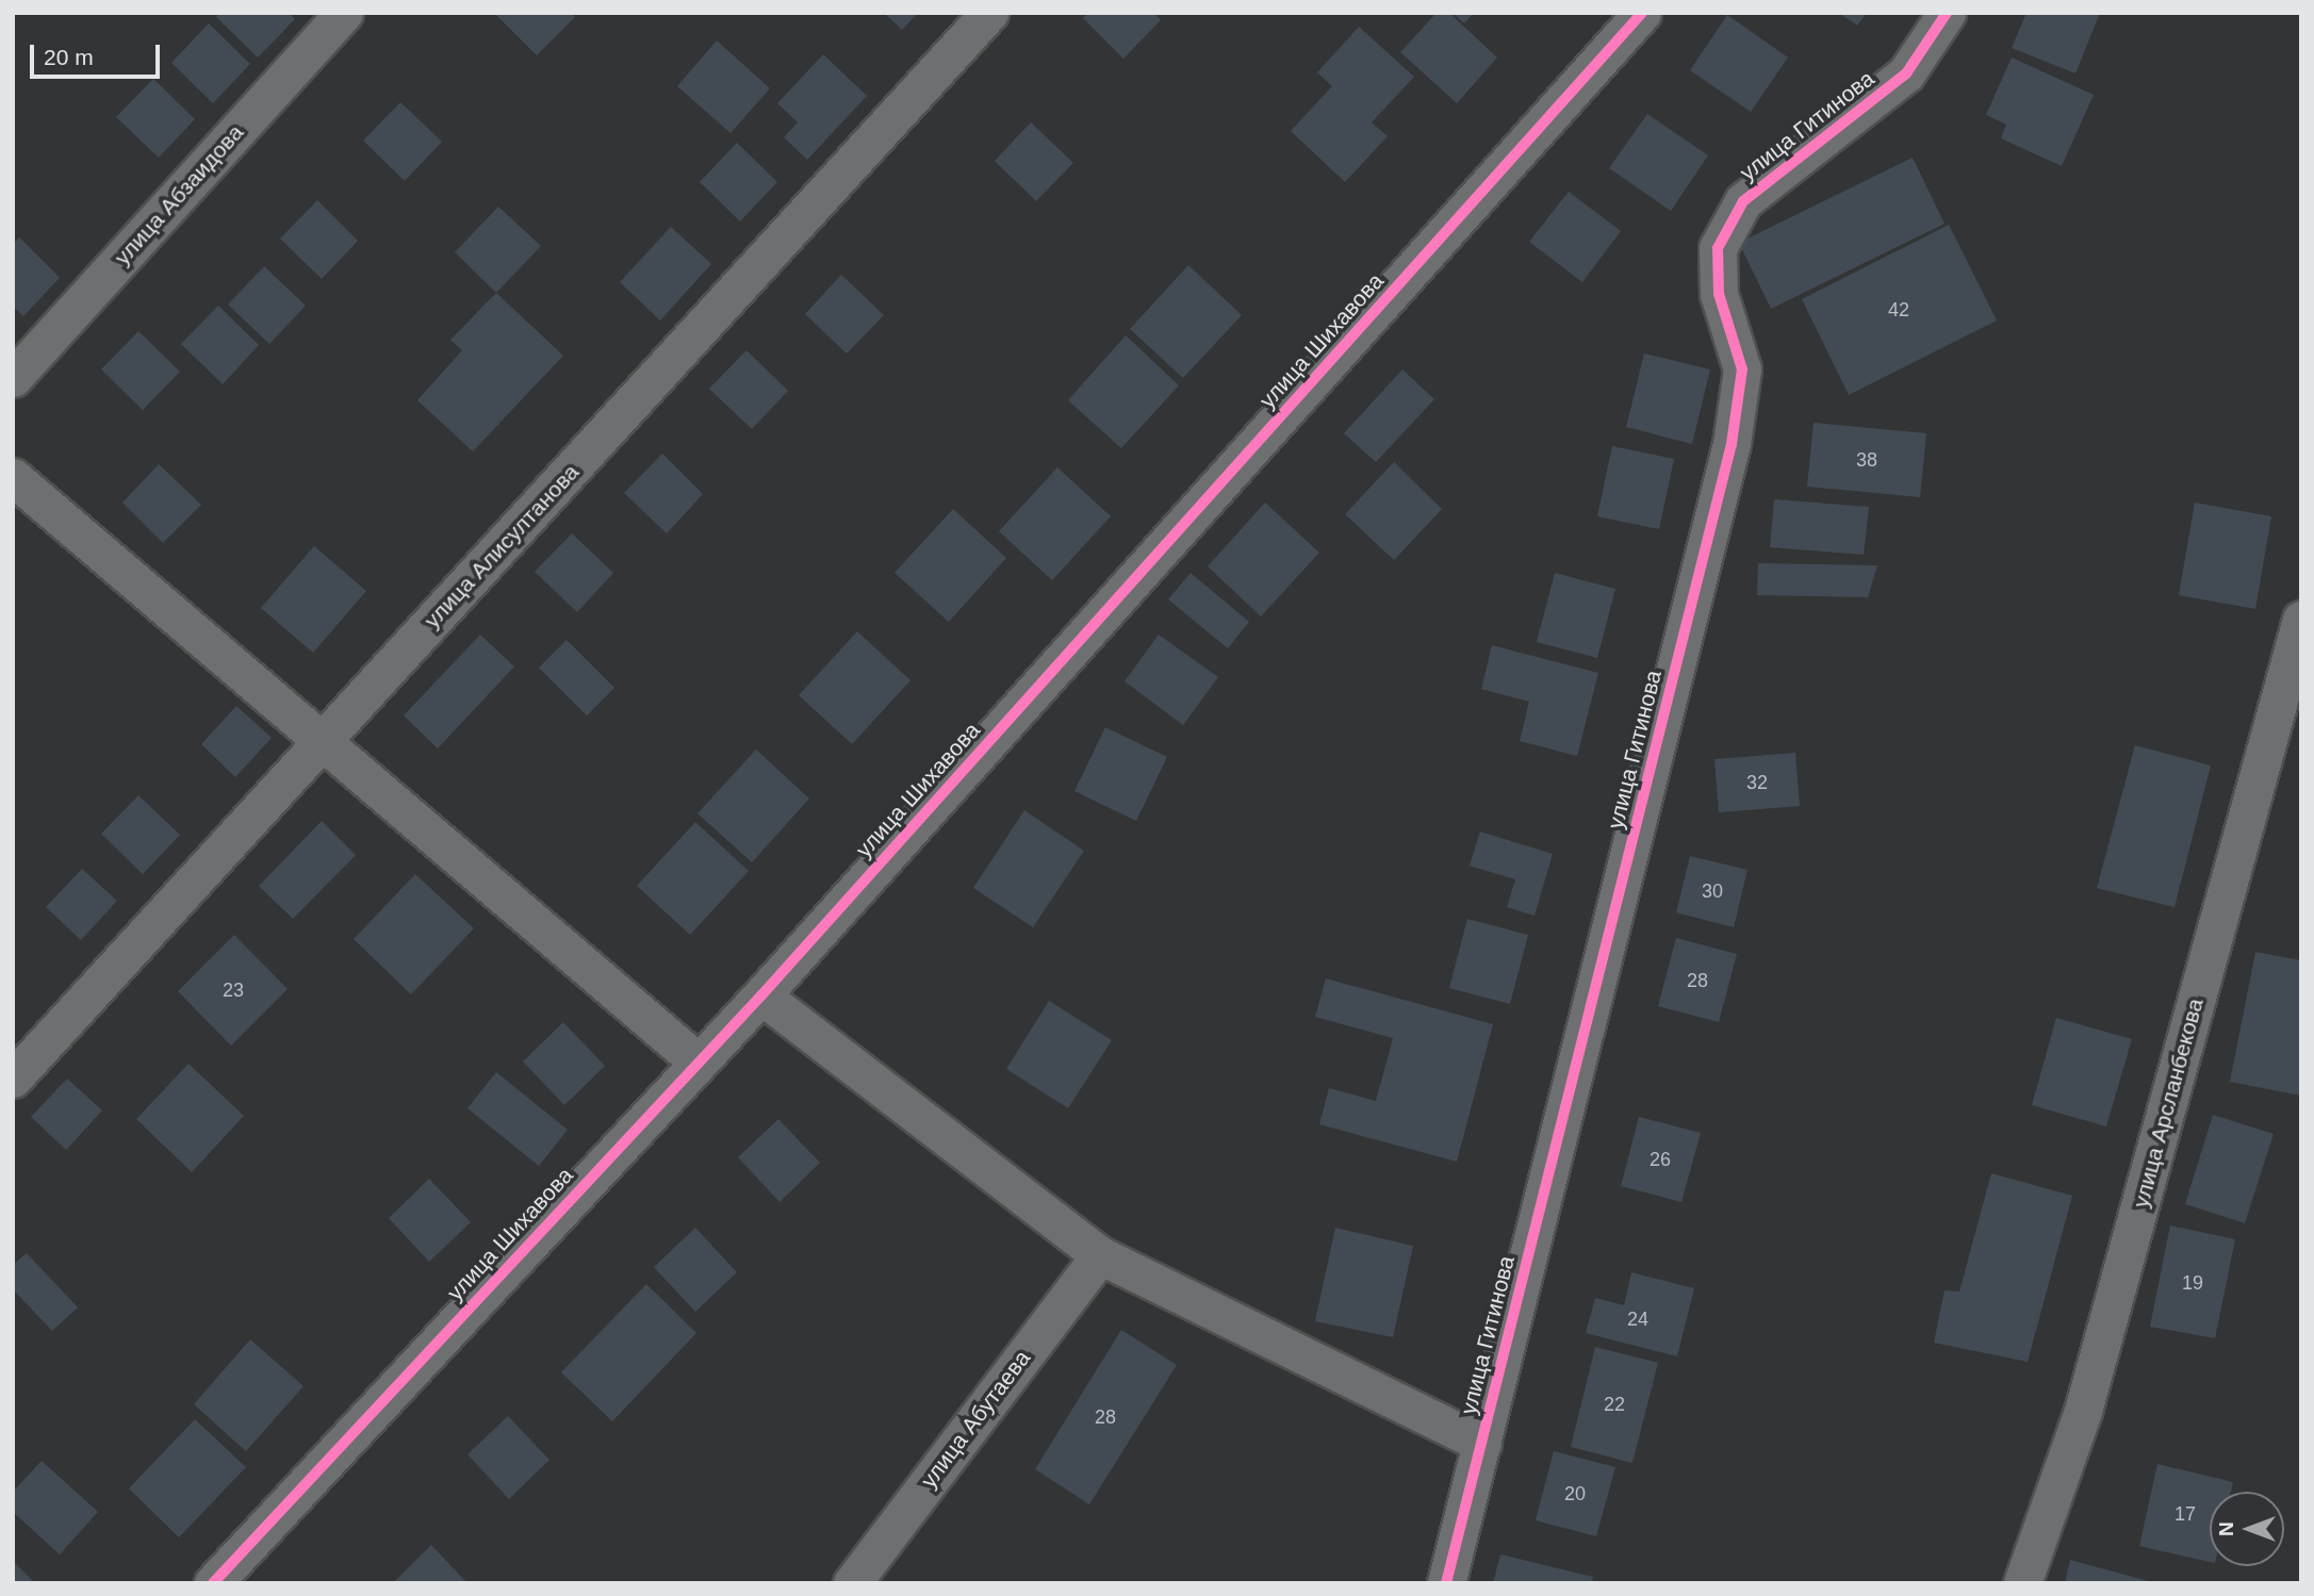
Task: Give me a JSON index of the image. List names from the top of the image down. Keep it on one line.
{"streets":{"street":["улица Гитинова","улица Абзаидова","улица Шихавова","улица Алисултанова","улица Арсланбекова","улица Абутаева"]},"house_numbers":["42","38","32","30","28","23","26","19","24","22","28","20","17"],"scale_bar":"20 m","north":"left"}
